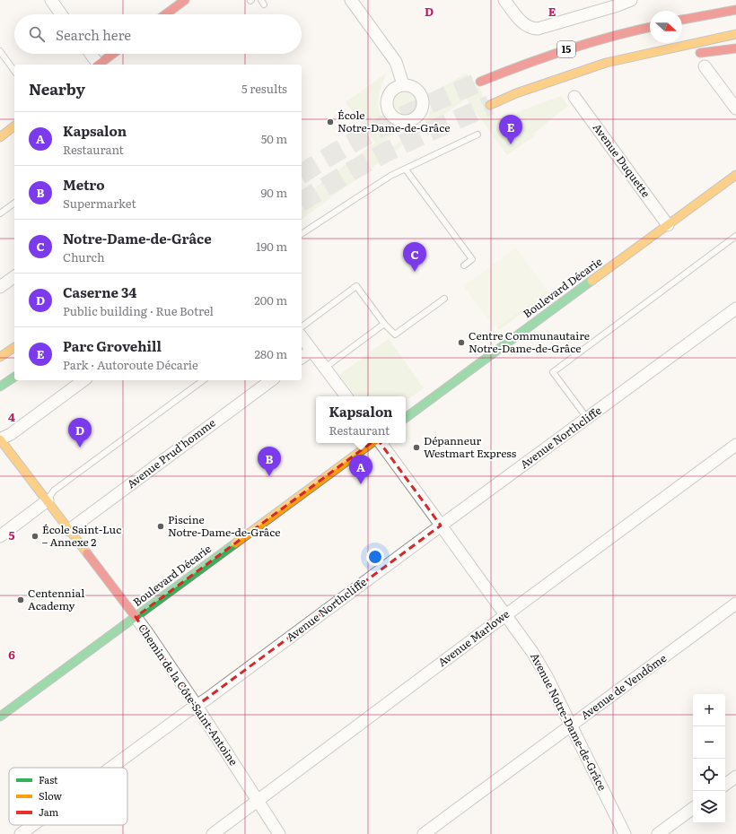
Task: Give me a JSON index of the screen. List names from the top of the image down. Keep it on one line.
{"streets":{"main road":["15","Boulevard Décarie","Chemin de la Côte-Saint-Antoine"],"street":["Avenue Duquette","Avenue Northcliffe","Avenue Prud'homme","Avenue Marlowe","Avenue de Vendôme","Avenue Notre-Dame-de-Grâce"]},"crossings":[["Avenue Duquette","Boulevard Décarie"],["Boulevard Décarie","Chemin de la Côte-Saint-Antoine"],["Avenue Northcliffe","Chemin de la Côte-Saint-Antoine"],["Avenue Northcliffe","Avenue Notre-Dame-de-Grâce"],["Avenue Prud'homme","Chemin de la Côte-Saint-Antoine"],["Avenue Marlowe","Chemin de la Côte-Saint-Antoine"],["Avenue Marlowe","Avenue Notre-Dame-de-Grâce"],["Avenue de Vendôme","Avenue Notre-Dame-de-Grâce"]],"places":["École Notre-Dame-de-Grâce","Centre Communautaire Notre-Dame-de-Grâce","Dépanneur Westmart Express","Piscine Notre-Dame-de-Grâce","École Saint-Luc – Annexe 2","Centennial Academy"],"legend":["Fast","Slow","Jam"],"north":"right","page":{"search":"Search here","heading":["Nearby","5 results"],"list":[{"mark":"A","name":"Kapsalon","note":"Restaurant","value":"50 m"},{"mark":"B","name":"Metro","note":"Supermarket","value":"90 m"},{"mark":"C","name":"Notre-Dame-de-Grâce","note":"Church","value":"190 m"},{"mark":"D","name":"Caserne 34","note":"Public building · Rue Botrel","value":"200 m"},{"mark":"E","name":"Parc Grovehill","note":"Park · Autoroute Décarie","value":"280 m"}],"pins":["E","C","D","B","A"],"popup":["Kapsalon","Restaurant"],"map_buttons":["+","−"]},"grid":{"columns":["D","E"],"rows":["4","5","6"]}}
